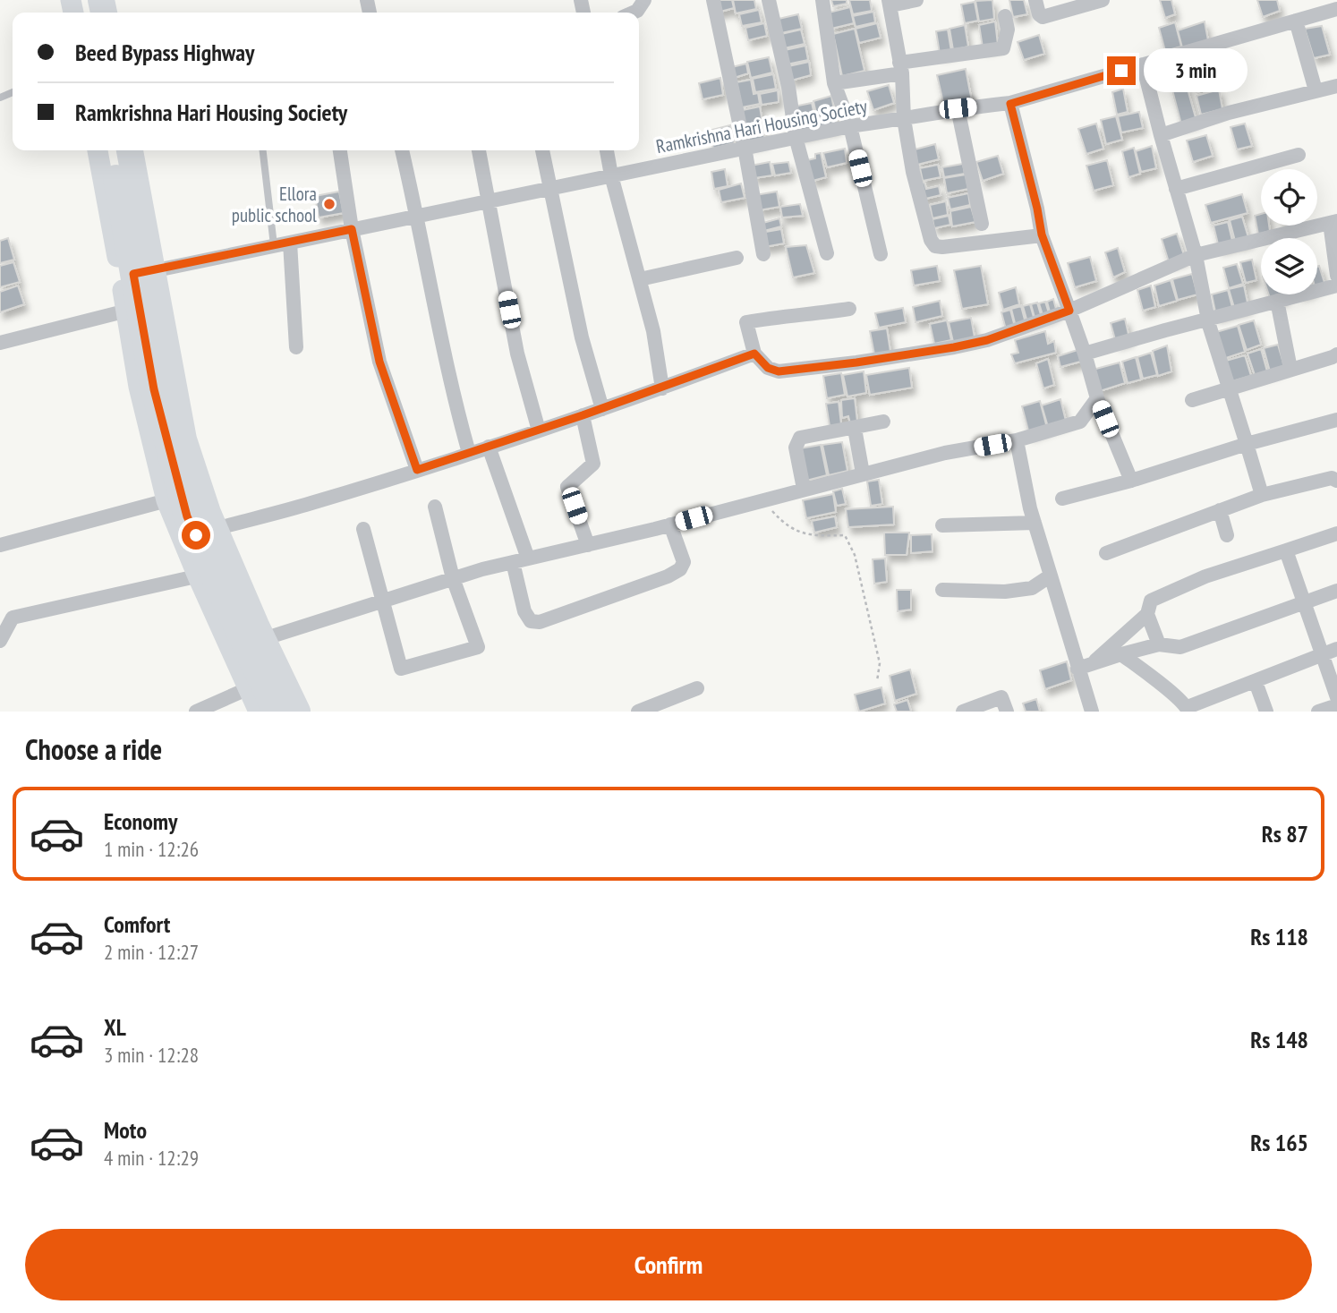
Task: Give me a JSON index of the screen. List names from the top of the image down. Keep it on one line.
{"streets":{"street":["Ramkrishna Hari Housing Society"]},"places":["Ellora public school"],"page":{"banner":["Beed Bypass Highway","Ramkrishna Hari Housing Society"],"bubble":"3 min","heading":"Choose a ride","list":[{"name":"Economy","note":"1 min · 12:26","value":"Rs 87"},{"name":"Comfort","note":"2 min · 12:27","value":"Rs 118"},{"name":"XL","note":"3 min · 12:28","value":"Rs 148"},{"name":"Moto","note":"4 min · 12:29","value":"Rs 165"}],"buttons":"Confirm"}}
